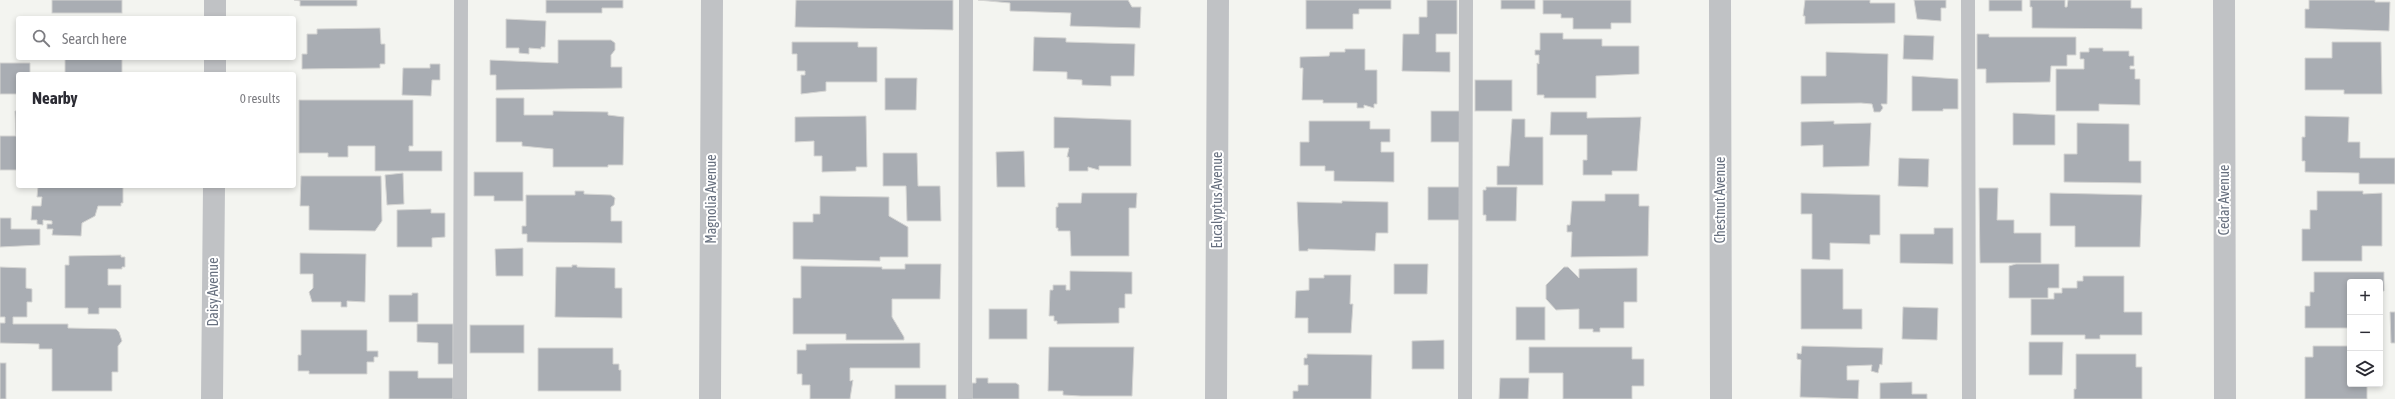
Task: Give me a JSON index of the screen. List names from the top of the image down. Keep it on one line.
{"streets":{"street":["Magnolia Avenue","Eucalyptus Avenue","Chestnut Avenue","Cedar Avenue","Daisy Avenue"]},"page":{"search":"Search here","heading":["Nearby","0 results"],"map_buttons":["+","−"]}}
